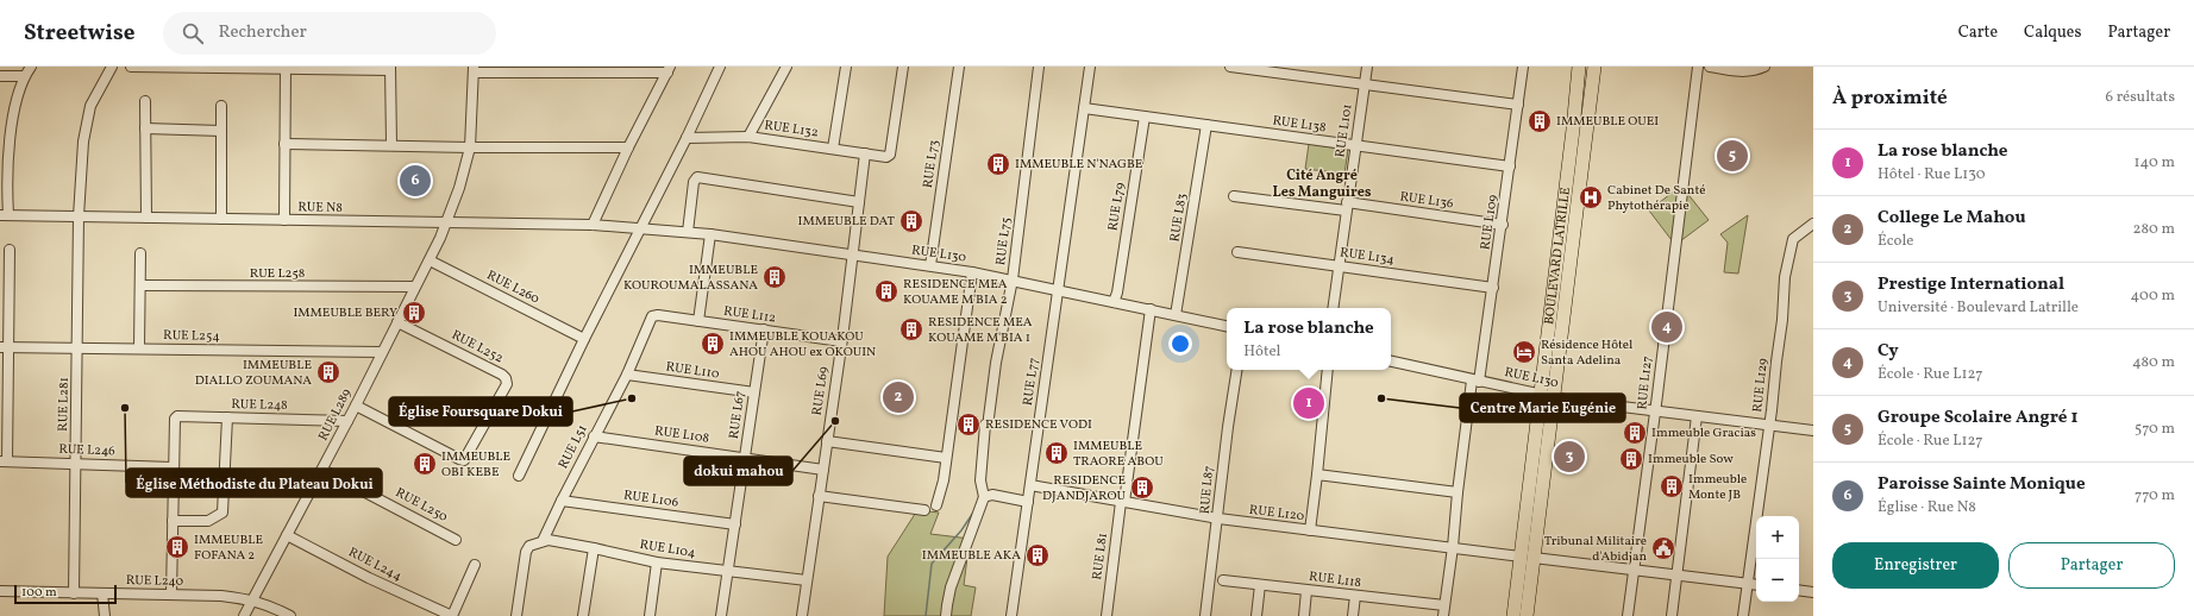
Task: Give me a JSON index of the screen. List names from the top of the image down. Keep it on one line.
{"streets":{"main road":["BOULEVARD LATRILLE"],"street":["RUE L138","RUE L132","RUE L101","RUE L73","RUE L136","RUE L79","RUE N8","RUE L83","RUE L109","RUE L75","RUE L130","RUE L134","RUE L258","RUE L260","RUE L112","RUE L254","RUE L252","RUE L110","RUE L77","RUE L127","RUE L129","RUE L69","RUE L281","RUE L248","RUE L289","RUE L67","RUE L108","RUE L51","RUE L246","RUE L87","RUE L106","RUE L250","RUE L120","RUE L104","RUE L81","RUE L244","RUE L118","RUE L240"]},"crossings":[["RUE L138","RUE L101"],["RUE L138","RUE L79"],["RUE L138","RUE L83"],["RUE L138","RUE L109"],["RUE L138","RUE L77"],["RUE L132","RUE L69"],["RUE L101","RUE L136"],["RUE L101","RUE L134"],["RUE L73","RUE L130"],["RUE L136","RUE L109"],["RUE L79","RUE L130"],["RUE N8","RUE L130"],["RUE N8","RUE L281"],["RUE N8","RUE L289"],["RUE L83","RUE L130"],["RUE L109","RUE L130"],["RUE L109","RUE L134"],["RUE L109","RUE L120"],["RUE L109","RUE L118"],["RUE L75","RUE L130"],["RUE L130","BOULEVARD LATRILLE"],["RUE L130","RUE L77"],["RUE L130","RUE L127"],["RUE L130","RUE L129"],["RUE L130","RUE L69"],["RUE L130","RUE L81"],["BOULEVARD LATRILLE","RUE L120"],["RUE L258","RUE L289"],["RUE L260","RUE L289"],["RUE L112","RUE L69"],["RUE L112","RUE L67"],["RUE L112","RUE L51"],["RUE L254","RUE L281"],["RUE L254","RUE L289"],["RUE L252","RUE L289"],["RUE L110","RUE L67"],["RUE L110","RUE L51"],["RUE L77","RUE L120"],["RUE L69","RUE L108"],["RUE L69","RUE L104"],["RUE L281","RUE L246"],["RUE L281","RUE L240"],["RUE L248","RUE L289"],["RUE L248","RUE L246"],["RUE L289","RUE L250"],["RUE L289","RUE L244"],["RUE L289","RUE L240"],["RUE L67","RUE L108"],["RUE L67","RUE L106"],["RUE L67","RUE L104"],["RUE L108","RUE L51"],["RUE L51","RUE L106"],["RUE L51","RUE L104"],["RUE L87","RUE L120"],["RUE L120","RUE L81"]],"districts":["Cité Angré Les Manguires"],"places":{"building":["IMMEUBLE OUEI","IMMEUBLE N'NAGBE","IMMEUBLE DAT","IMMEUBLE KOUROUMALASSANA","RESIDENCE MEA KOUAME M'BIA 2","IMMEUBLE BERY","RESIDENCE MEA KOUAME M'BIA 1","IMMEUBLE KOUAKOU AHOU AHOU ex OKOUIN","IMMEUBLE DIALLO ZOUMANA","RESIDENCE VODI","Immeuble Gracias","IMMEUBLE TRAORE ABOU","Immeuble Sow","IMMEUBLE OBI KEBE","Immeuble Monte JB","RESIDENCE DJANDJAROU","IMMEUBLE FOFANA 2","IMMEUBLE AKA"],"hospital":["Cabinet De Santé Phytothérapie"],"hotel":["Résidence Hôtel Santa Adelina"],"other":["Église Foursquare Dokui","Centre Marie Eugénie","Église Méthodiste du Plateau Dokui","dokui mahou"],"public building":["Tribunal Militaire d'Abidjan"]},"scale_bar":"100 m","page":{"header":"Streetwise","search":"Rechercher","nav":["Carte","Calques","Partager"],"heading":["À proximité","6 résultats"],"list":[{"mark":"1","name":"La rose blanche","note":"Hôtel · Rue L130","value":"140 m"},{"mark":"2","name":"College Le Mahou","note":"École","value":"280 m"},{"mark":"3","name":"Prestige International","note":"Université · Boulevard Latrille","value":"400 m"},{"mark":"4","name":"Cy","note":"École · Rue L127","value":"480 m"},{"mark":"5","name":"Groupe Scolaire Angré 1","note":"École · Rue L127","value":"570 m"},{"mark":"6","name":"Paroisse Sainte Monique","note":"Église · Rue N8","value":"770 m"}],"pins":["5","6","4","2","1","3"],"popup":["La rose blanche","Hôtel"],"map_buttons":["+","−"],"buttons":["Enregistrer","Partager"],"scale":"100 m"}}
